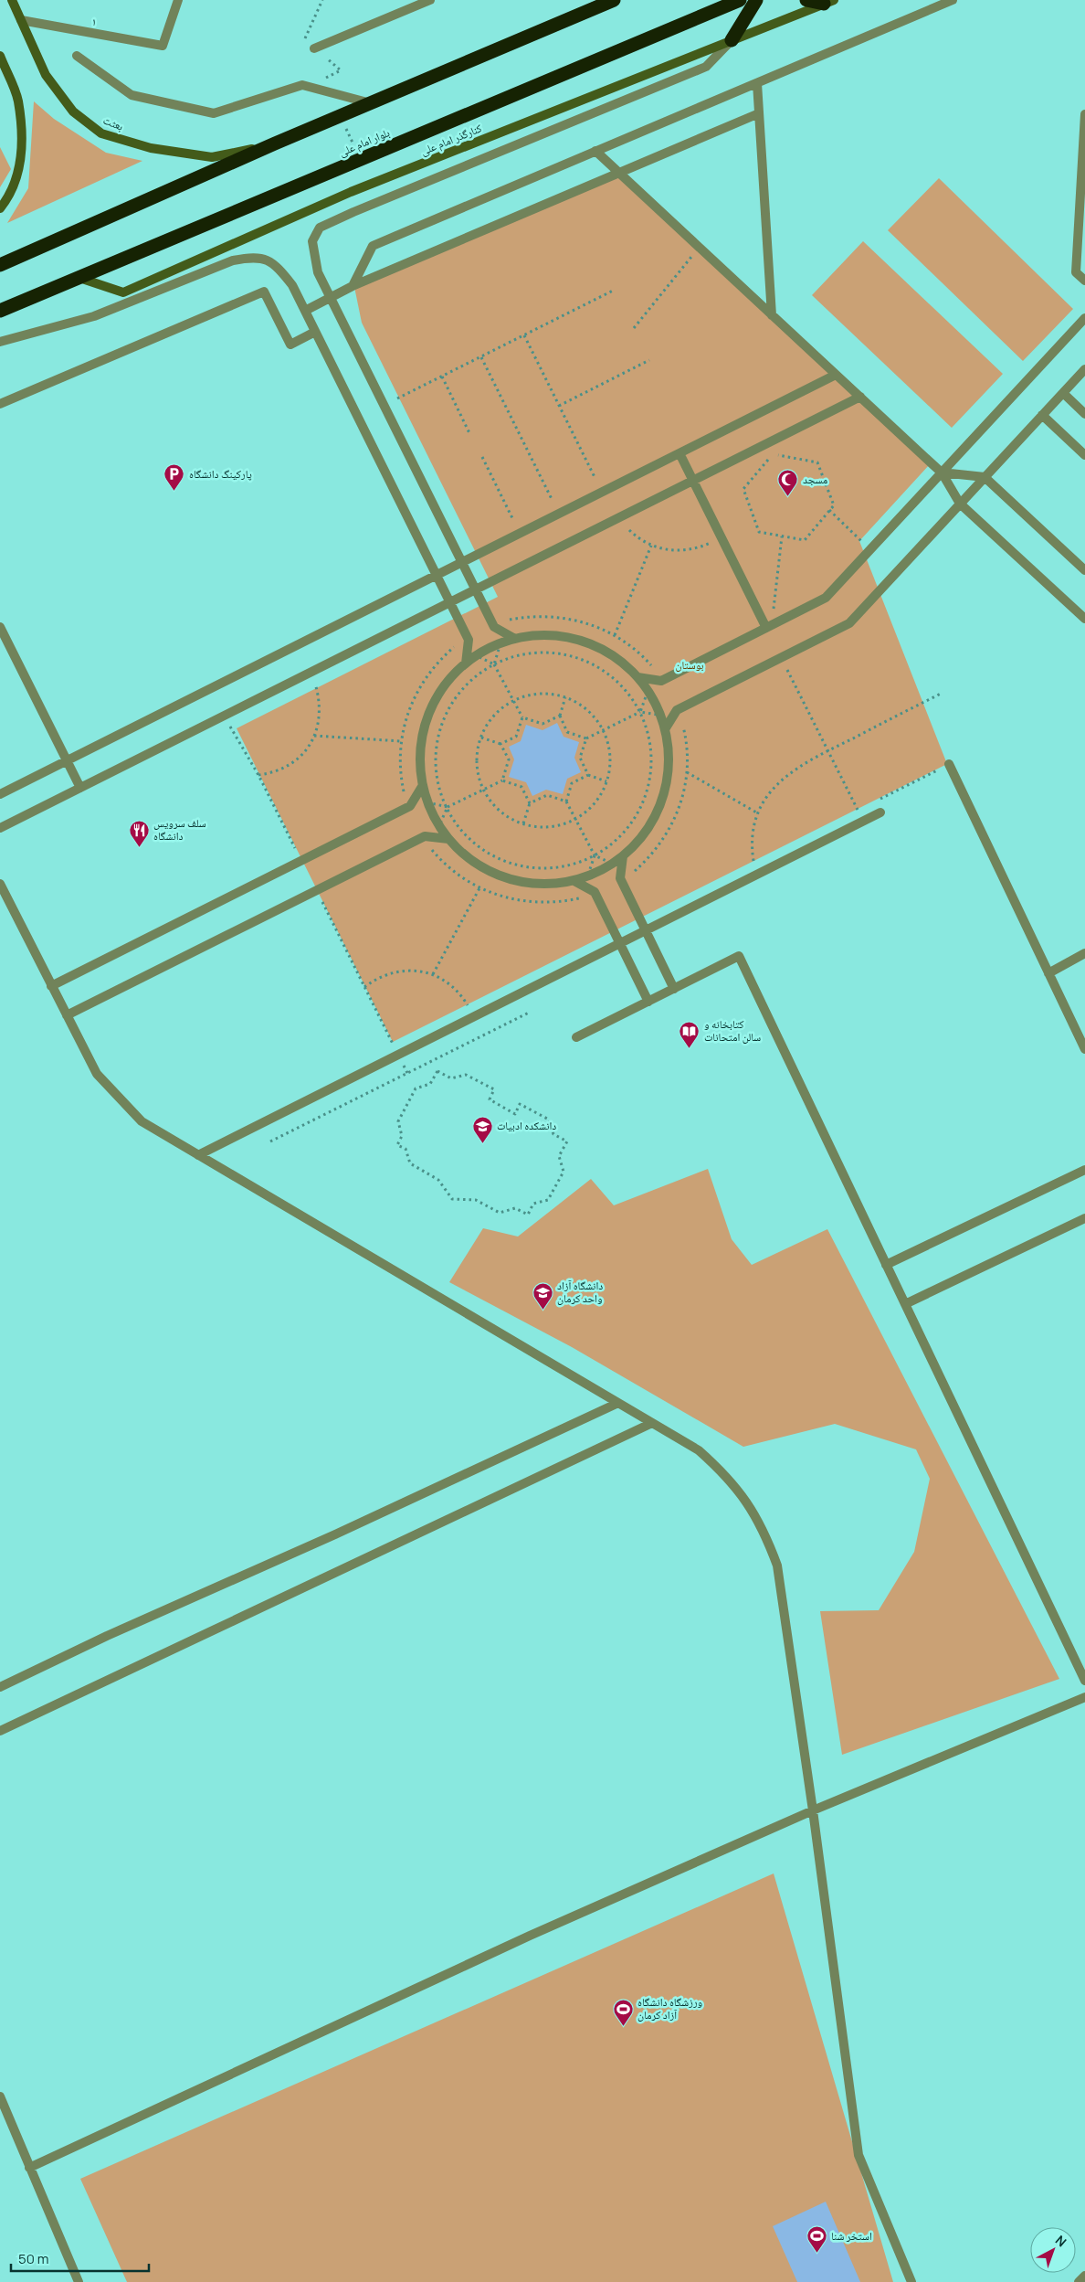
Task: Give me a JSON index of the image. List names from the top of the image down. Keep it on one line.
{"streets":{"highway":["بلوار امام علی"],"street":["۱","بعثت","کنارگذر امام علی"]},"crossings":[["۱","بعثت"],["کنارگذر امام علی","بلوار امام علی"]],"parks":["بوستان"],"places":{"parking":["پارکینگ دانشگاه"],"mosque":["مسجد"],"restaurant":["سلف سرویس دانشگاه"],"library":["کتابخانه و سالن امتحانات"],"school or university":["دانشکده ادبیات","دانشگاه آزاد واحد کرمان"],"sports":["ورزشگاه دانشگاه آزاد کرمان","استخر شنا"]},"scale_bar":"50 m","north":"top right"}
